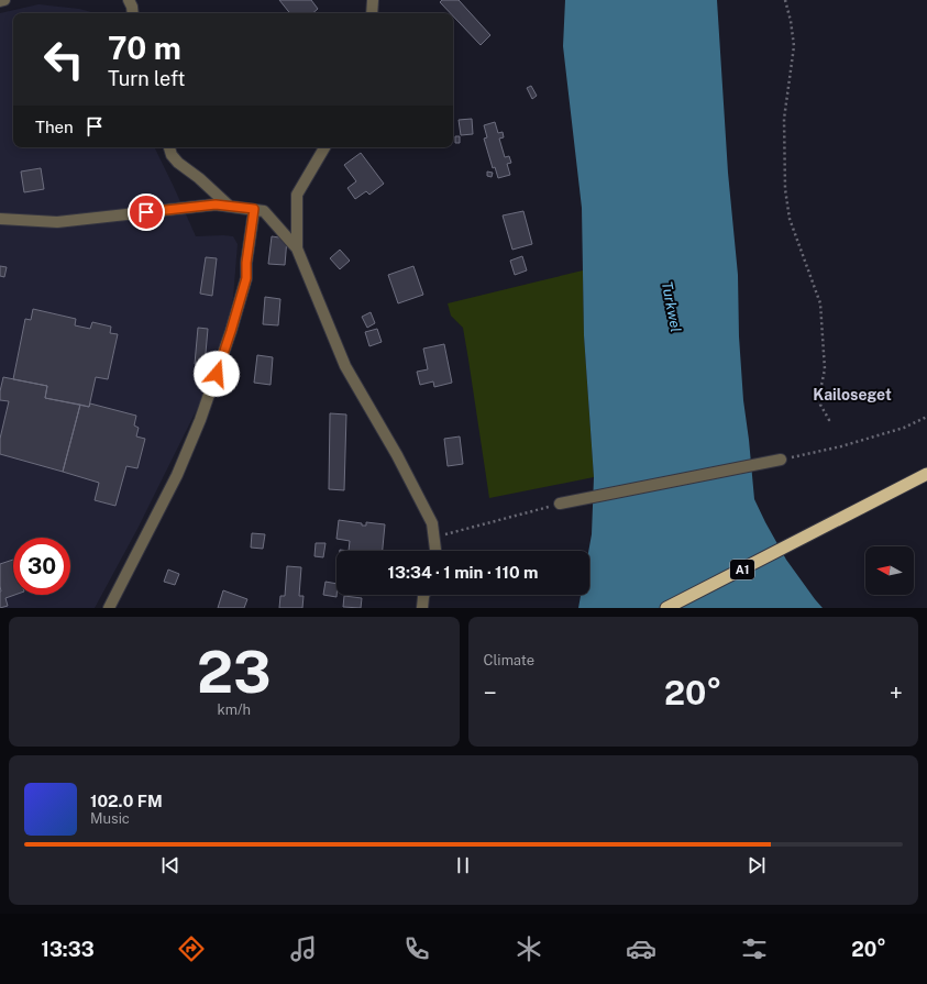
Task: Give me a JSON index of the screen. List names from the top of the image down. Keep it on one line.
{"streets":{"highway":["A1"]},"districts":["Kailoseget"],"water":["Turkwel"],"north":"left","page":{"turn":["70 m","Turn left"],"then":"Then","limit":"30","trip":"13:34 · 1 min · 110 m","tile":[["23","km/h"],"Climate"],"heat":["−","20°","+"],"song":["102.0 FM","Music"],"tabs":["13:33","20°"]}}
